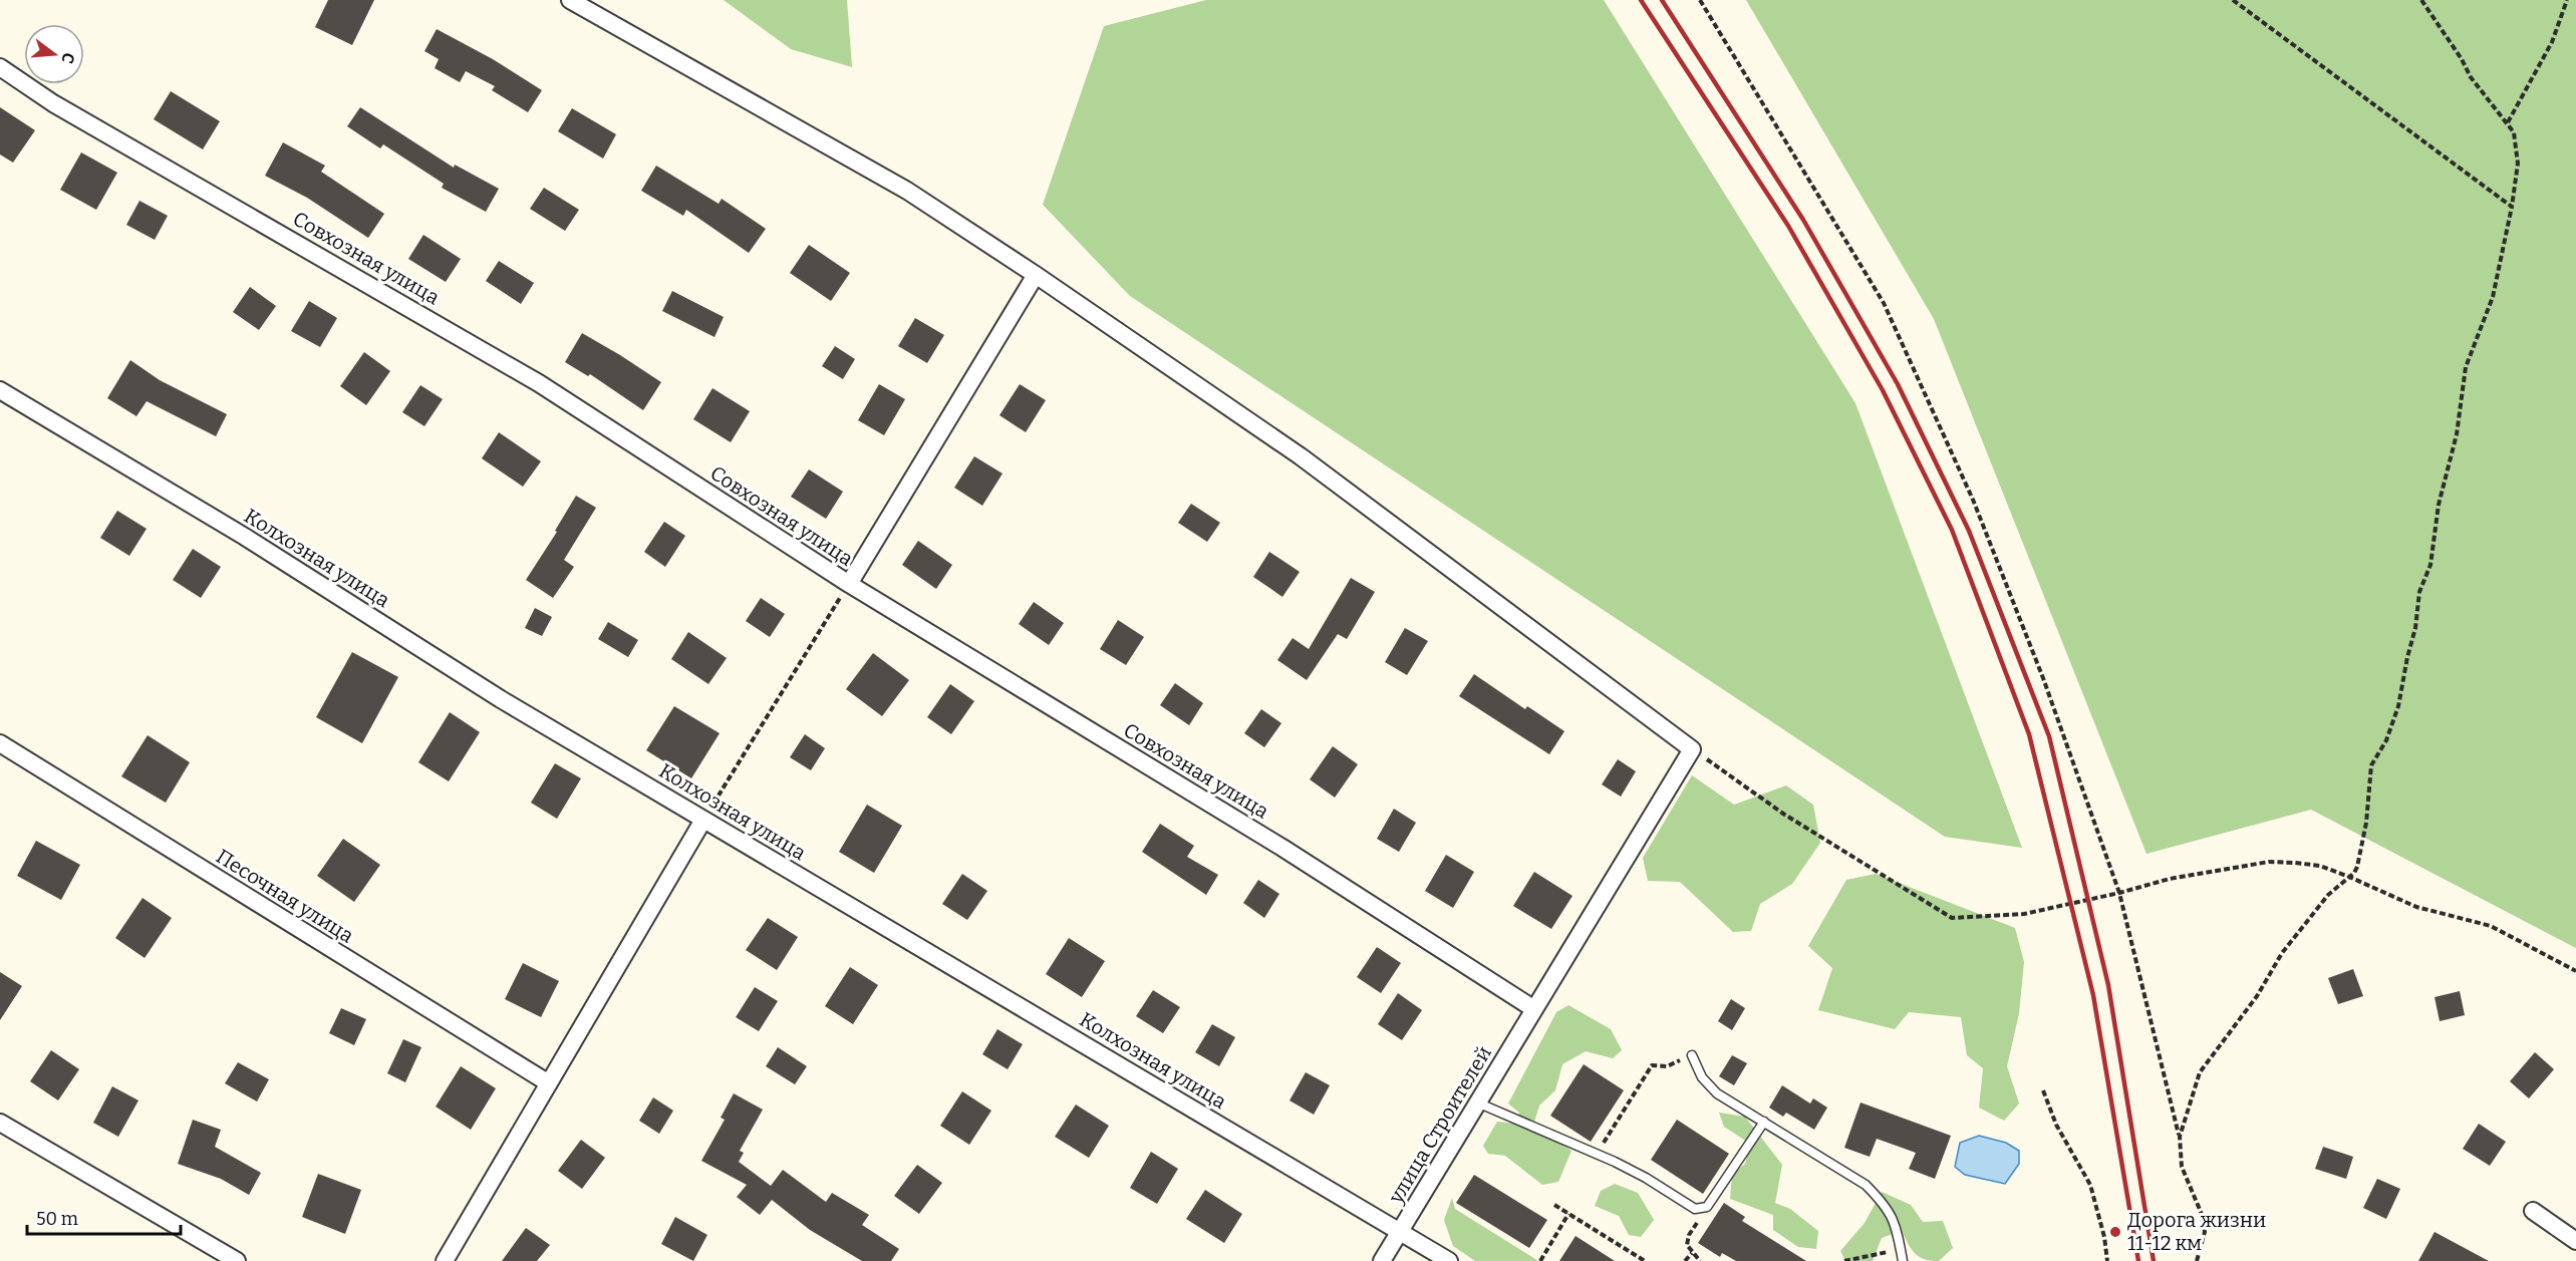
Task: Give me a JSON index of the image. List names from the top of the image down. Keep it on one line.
{"streets":{"street":["Совхозная улица","Колхозная улица","Песочная улица","улица Строителей"]},"crossings":[["Совхозная улица","улица Строителей"],["Колхозная улица","улица Строителей"]],"places":["Дорога жизни 11-12 км"],"scale_bar":"50 m","north":"right"}
